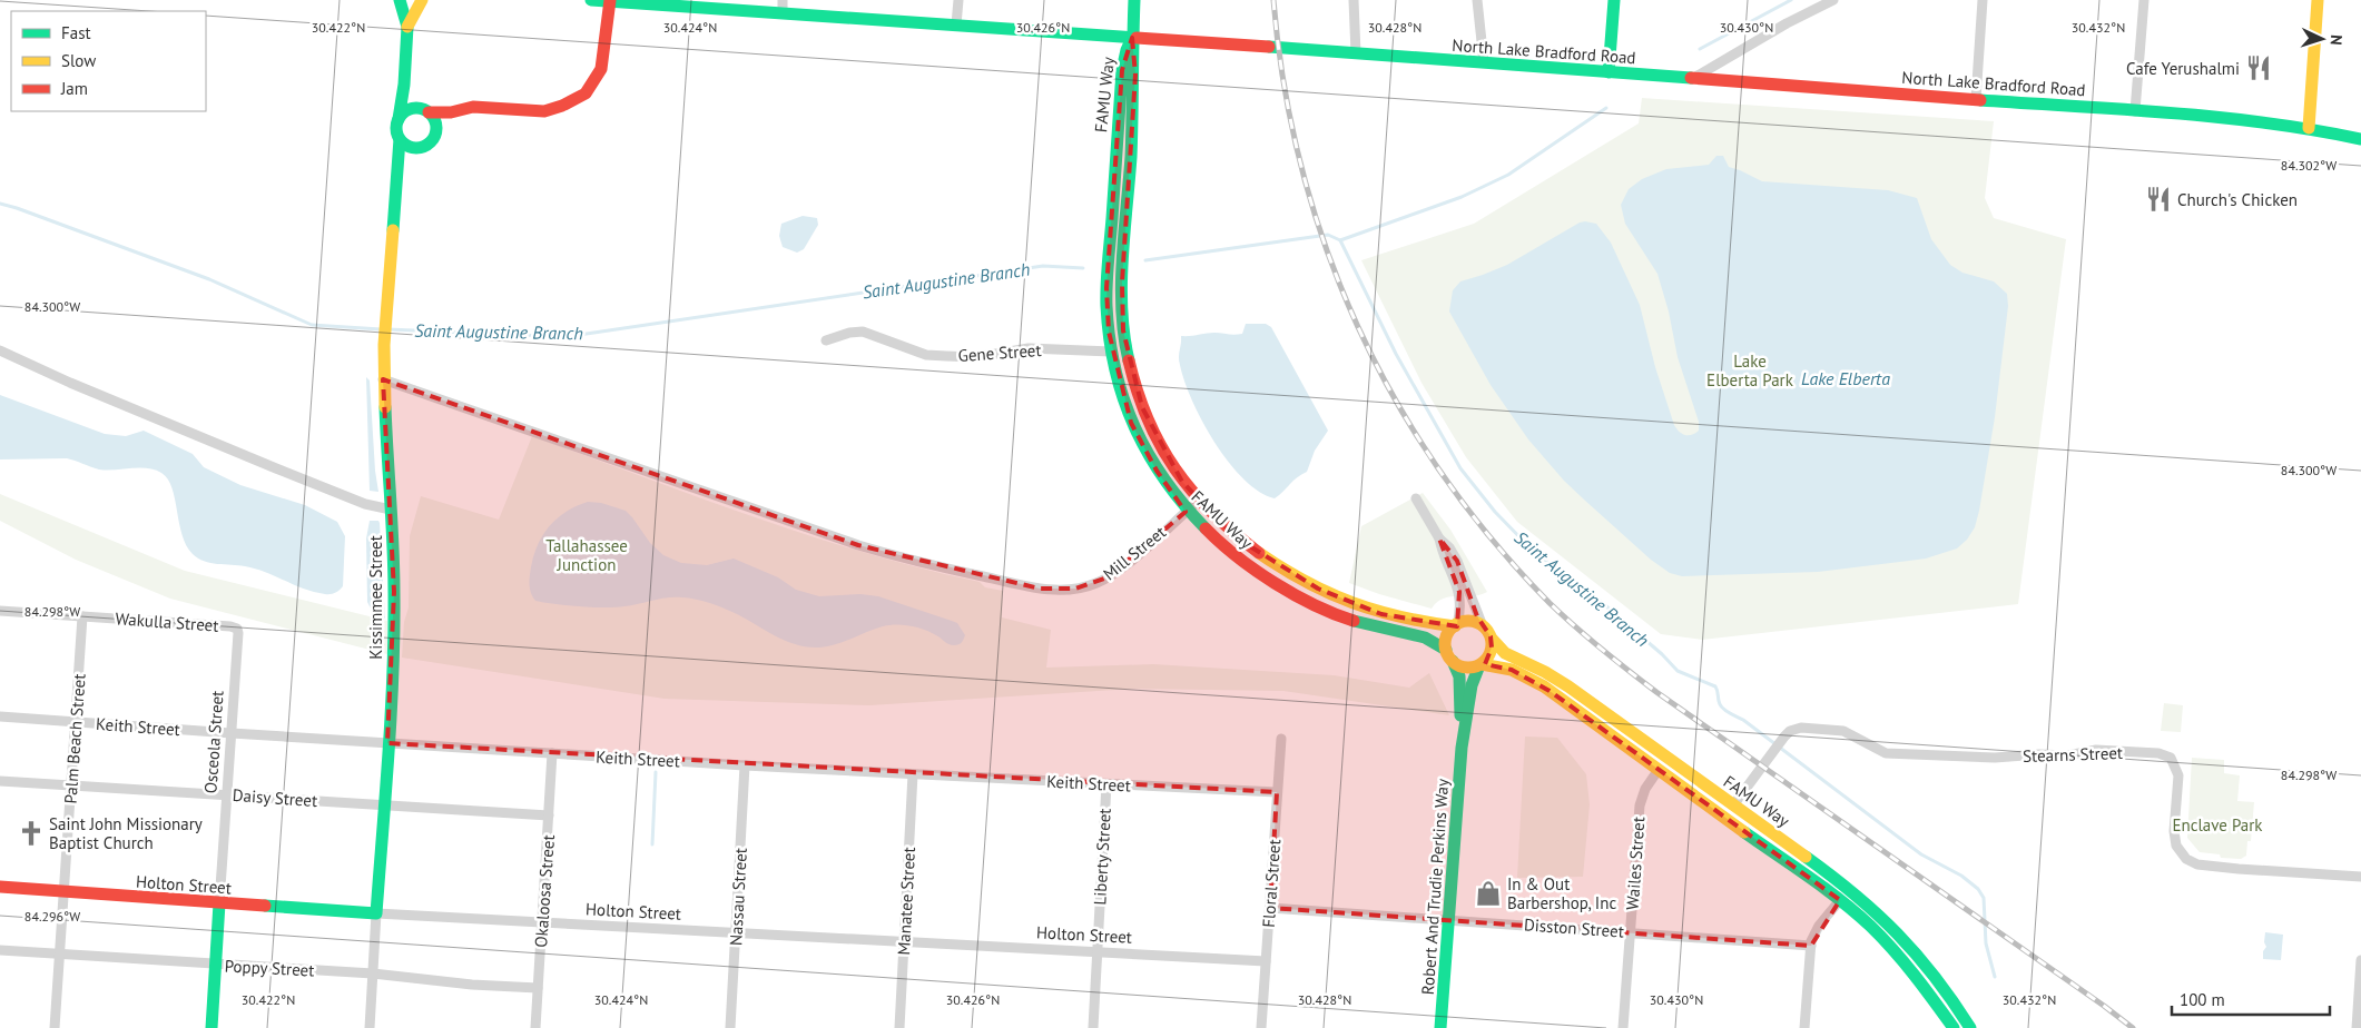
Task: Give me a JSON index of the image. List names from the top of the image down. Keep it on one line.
{"streets":{"street":["North Lake Bradford Road","FAMU Way","Gene Street","Mill Street","Kissimmee Street","Wakulla Street","Keith Street","Palm Beach Street","Osceola Street","Stearns Street","Daisy Street","Liberty Street","Wailes Street","Floral Street","Holton Street","Robert And Trudie Perkins Way","Okaloosa Street","Nassau Street","Manatee Street","Disston Street","Poppy Street"]},"crossings":[["North Lake Bradford Road","FAMU Way"],["FAMU Way","Gene Street"],["FAMU Way","Mill Street"],["FAMU Way","Stearns Street"],["FAMU Way","Wailes Street"],["FAMU Way","Robert And Trudie Perkins Way"],["Mill Street","Kissimmee Street"],["Kissimmee Street","Keith Street"],["Kissimmee Street","Daisy Street"],["Kissimmee Street","Holton Street"],["Kissimmee Street","Poppy Street"],["Wakulla Street","Palm Beach Street"],["Wakulla Street","Osceola Street"],["Keith Street","Palm Beach Street"],["Keith Street","Osceola Street"],["Keith Street","Liberty Street"],["Keith Street","Floral Street"],["Keith Street","Okaloosa Street"],["Keith Street","Nassau Street"],["Keith Street","Manatee Street"],["Palm Beach Street","Daisy Street"],["Palm Beach Street","Holton Street"],["Palm Beach Street","Poppy Street"],["Osceola Street","Daisy Street"],["Osceola Street","Holton Street"],["Osceola Street","Poppy Street"],["Daisy Street","Okaloosa Street"],["Liberty Street","Holton Street"],["Wailes Street","Disston Street"],["Floral Street","Holton Street"],["Floral Street","Disston Street"],["Holton Street","Okaloosa Street"],["Holton Street","Nassau Street"],["Holton Street","Manatee Street"],["Robert And Trudie Perkins Way","Disston Street"],["Okaloosa Street","Poppy Street"]],"water":["Saint Augustine Branch","Lake Elberta"],"parks":["Lake Elberta Park","Tallahassee Junction","Enclave Park"],"places":{"restaurant":["Cafe Yerushalmi","Church's Chicken"],"church":["Saint John Missionary Baptist Church"],"shop":["In & Out Barbershop, Inc"]},"legend":["Fast","Slow","Jam"],"scale_bar":"100 m","north":"right","coordinates":["30.422°N","30.424°N","30.426°N","30.428°N","30.430°N","30.432°N","84.302°W","84.300°W","84.298°W","84.296°W"]}
